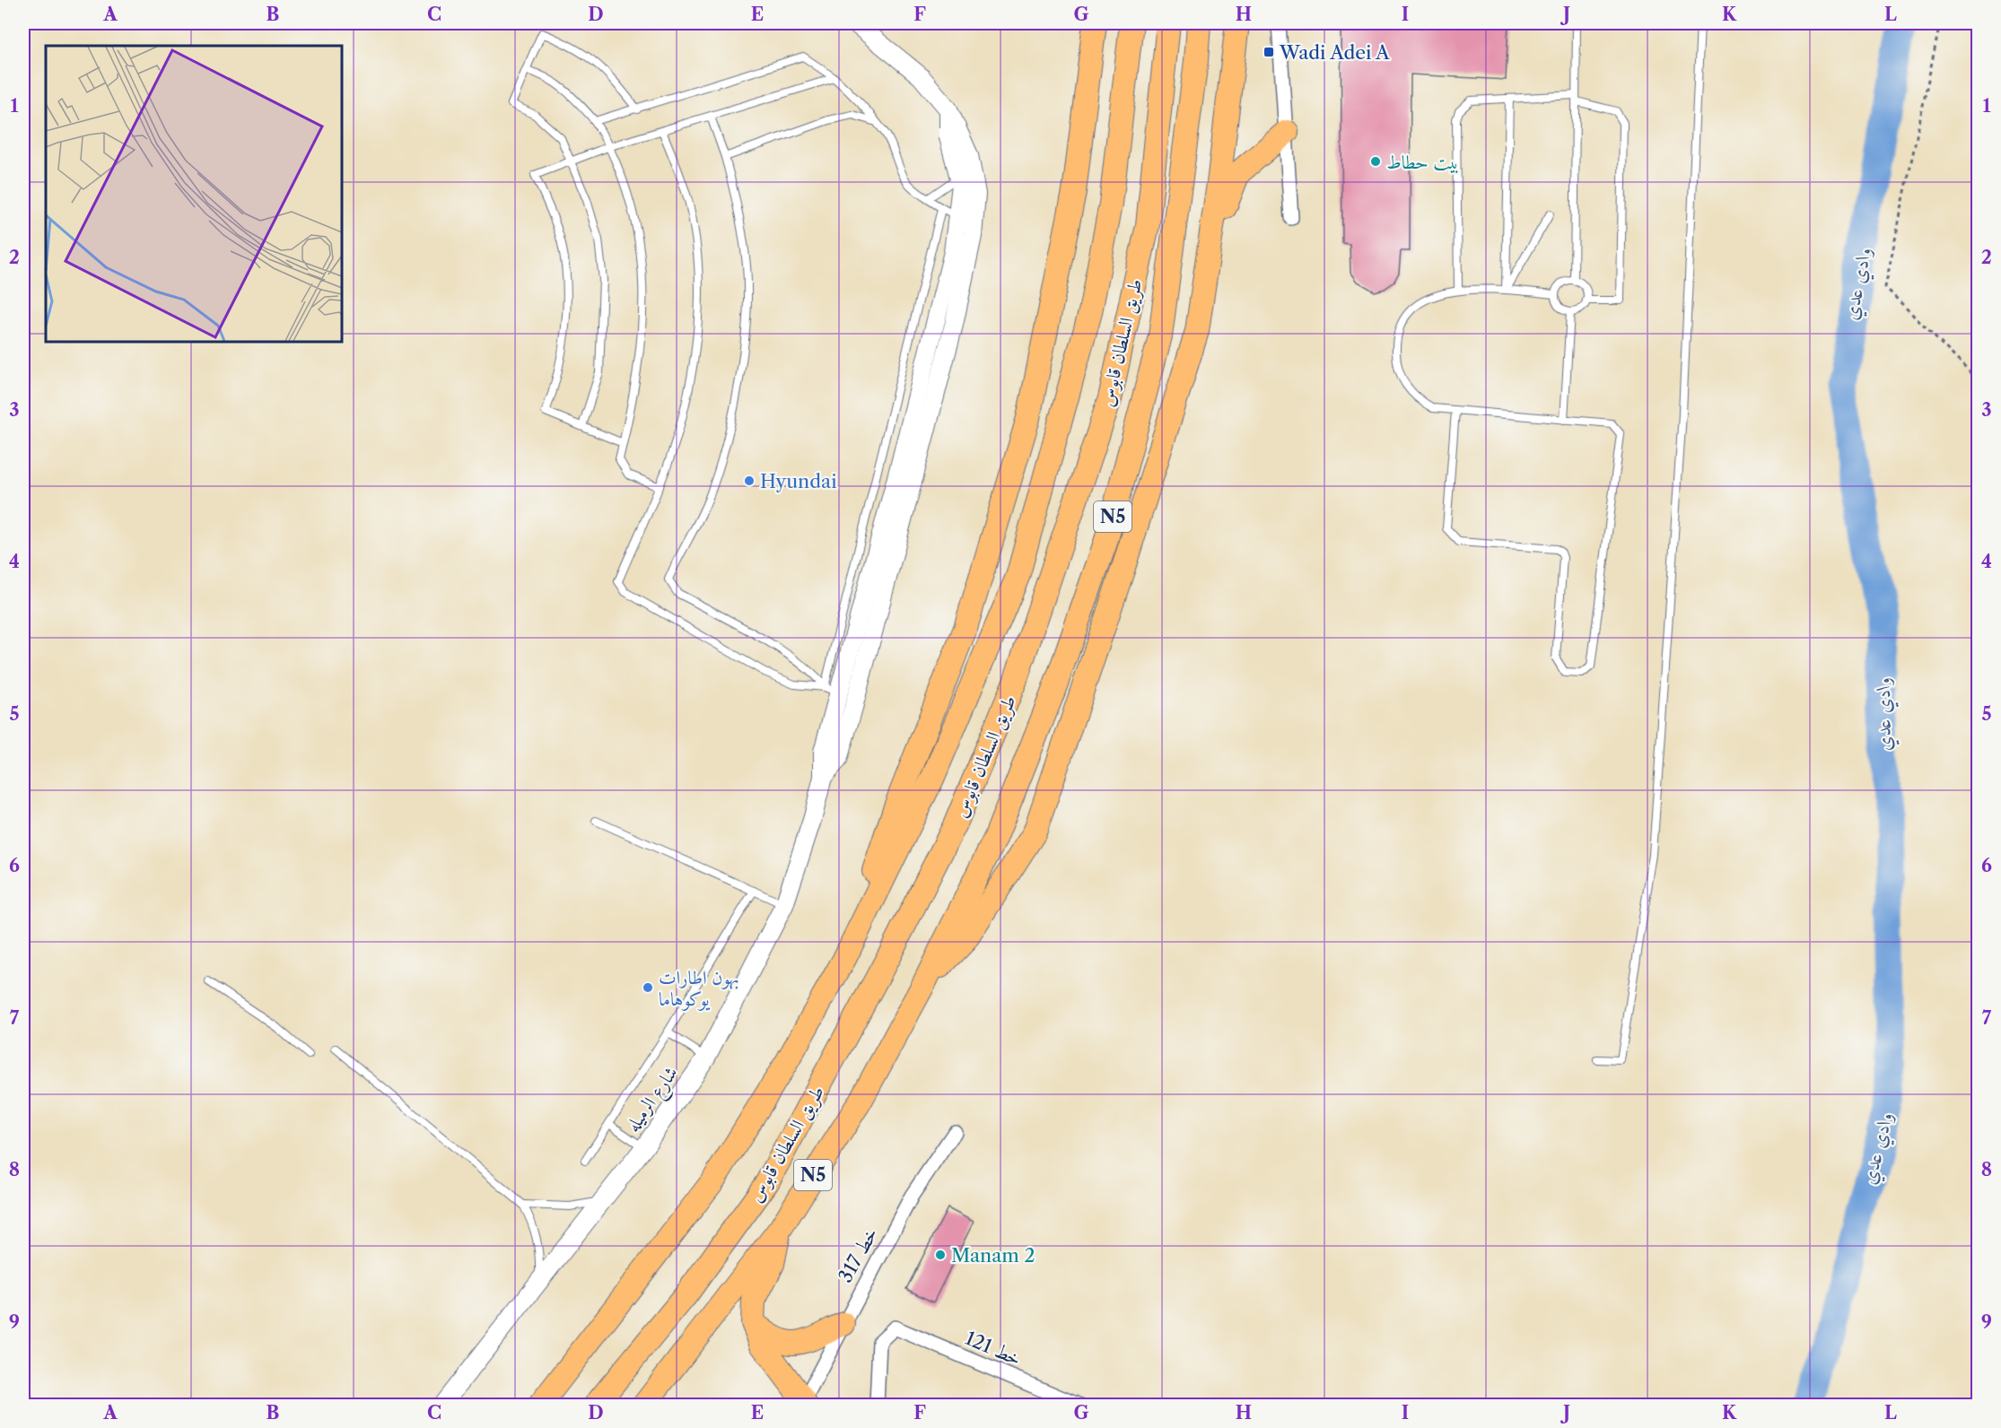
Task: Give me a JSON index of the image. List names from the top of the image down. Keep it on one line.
{"streets":{"highway":["طريق السلطان قابوس","N5"],"street":["شارع الرميله","خط 317","خط 121"]},"water":["وادي عدي"],"places":{"transit":["Wadi Adei A"],"other":["بيت حطاط","Hyundai","بهون اطارات يوكوهاما","Manam 2"]},"grid":{"columns":["A","B","C","D","E","F","G","H","I","J","K","L"],"rows":["1","2","3","4","5","6","7","8","9"]}}
